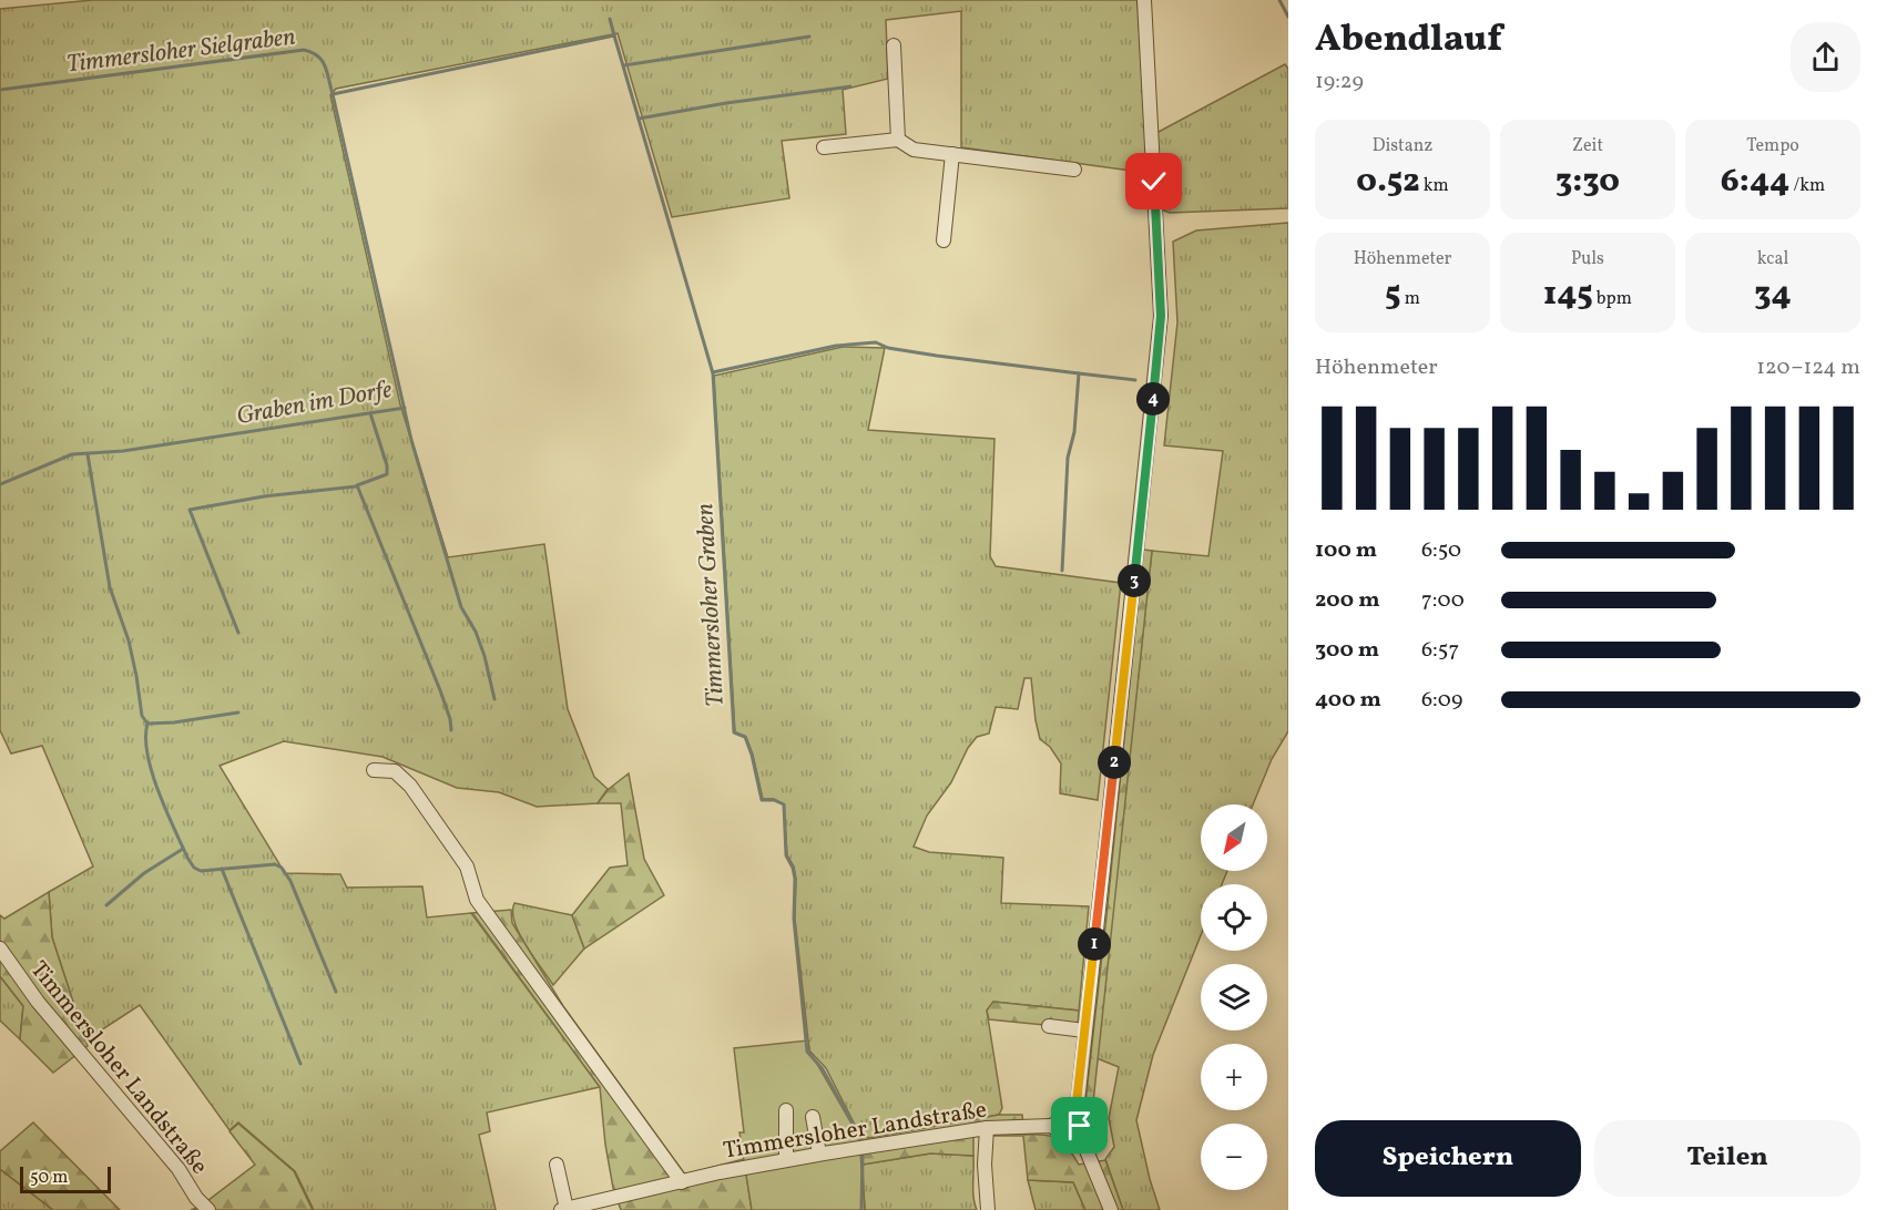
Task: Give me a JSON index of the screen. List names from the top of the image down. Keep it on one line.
{"streets":{"street":["Timmersloher Landstraße"]},"water":["Timmersloher Sielgraben","Graben im Dorfe","Timmersloher Graben"],"scale_bar":"50 m","north":"bottom left","page":{"heading":["Abendlauf","19:29"],"stats":[["Distanz","0.52 km"],["Zeit","3:30"],["Tempo","6:44 /km"],["Höhenmeter","5 m"],["Puls","145 bpm"],["kcal","34"]],"chart":["Höhenmeter","120–124 m"],"pins":["4","3","2","1"],"list":[{"name":"100 m","note":"6:50"},{"name":"200 m","note":"7:00"},{"name":"300 m","note":"6:57"},{"name":"400 m","note":"6:09"}],"map_buttons":["+","−"],"buttons":["Speichern","Teilen"],"scale":"50 m"}}
